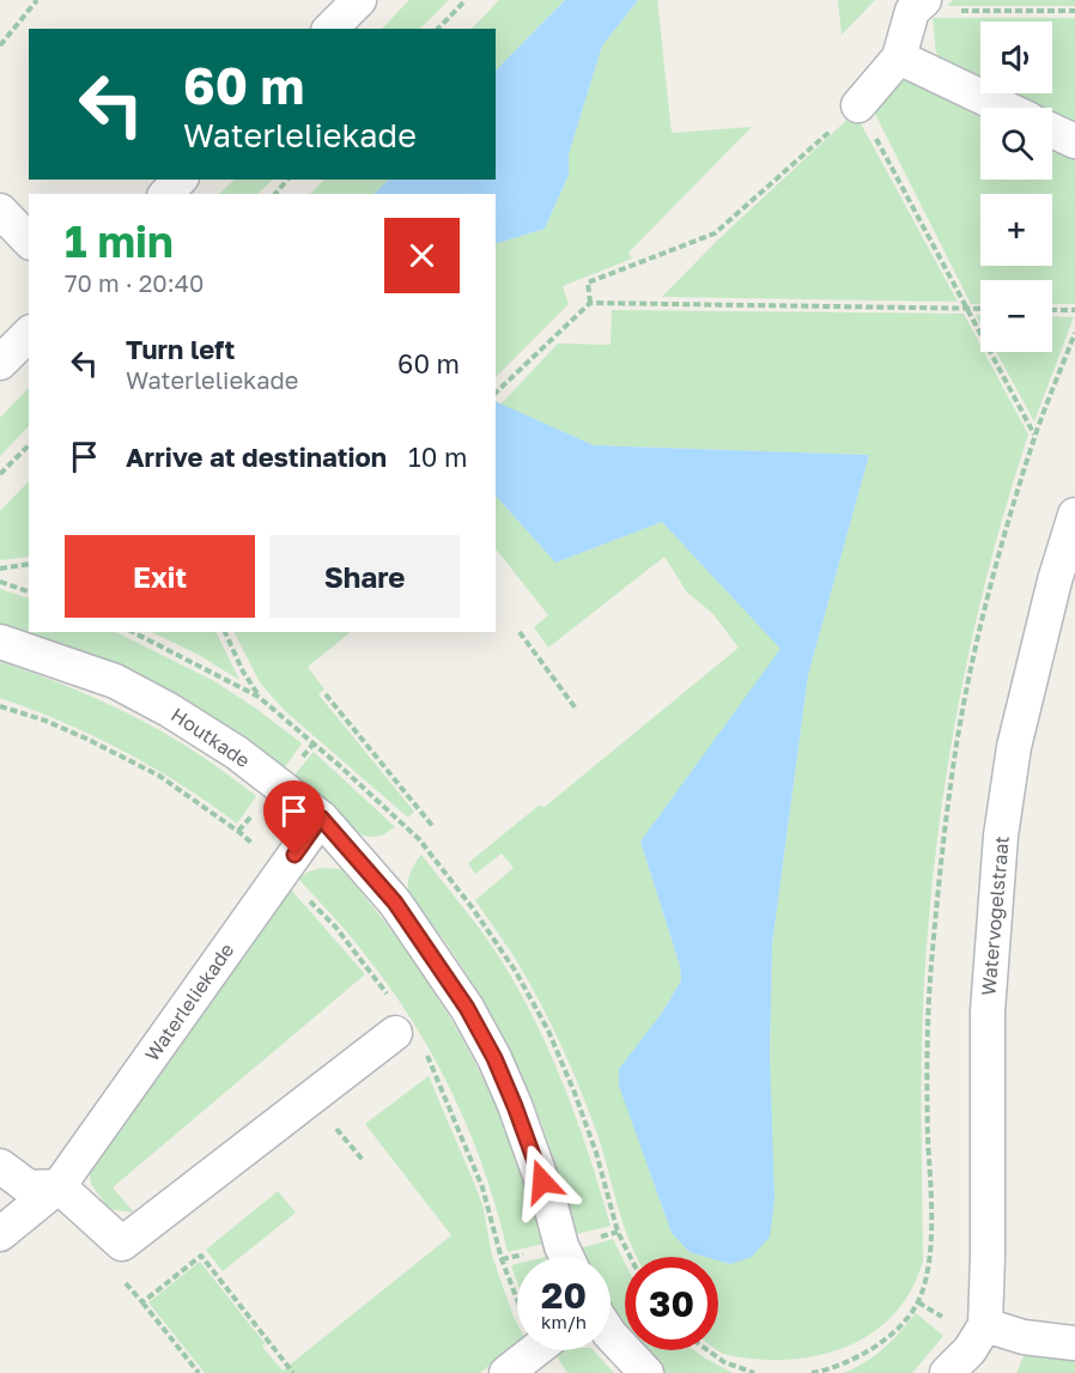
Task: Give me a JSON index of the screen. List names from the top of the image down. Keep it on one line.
{"streets":{"street":["Houtkade","Watervogelstraat","Waterleliekade"]},"crossings":[["Houtkade","Waterleliekade"]],"page":{"map_buttons":["+","−"],"turn":["60 m","Waterleliekade"],"heading":["1 min","70 m · 20:40"],"list":[{"name":"Turn left","note":"Waterleliekade","value":"60 m"},{"name":"Arrive at destination","value":"10 m"}],"buttons":["Exit","Share"],"speed":"20 km/h","limit":"30"}}
